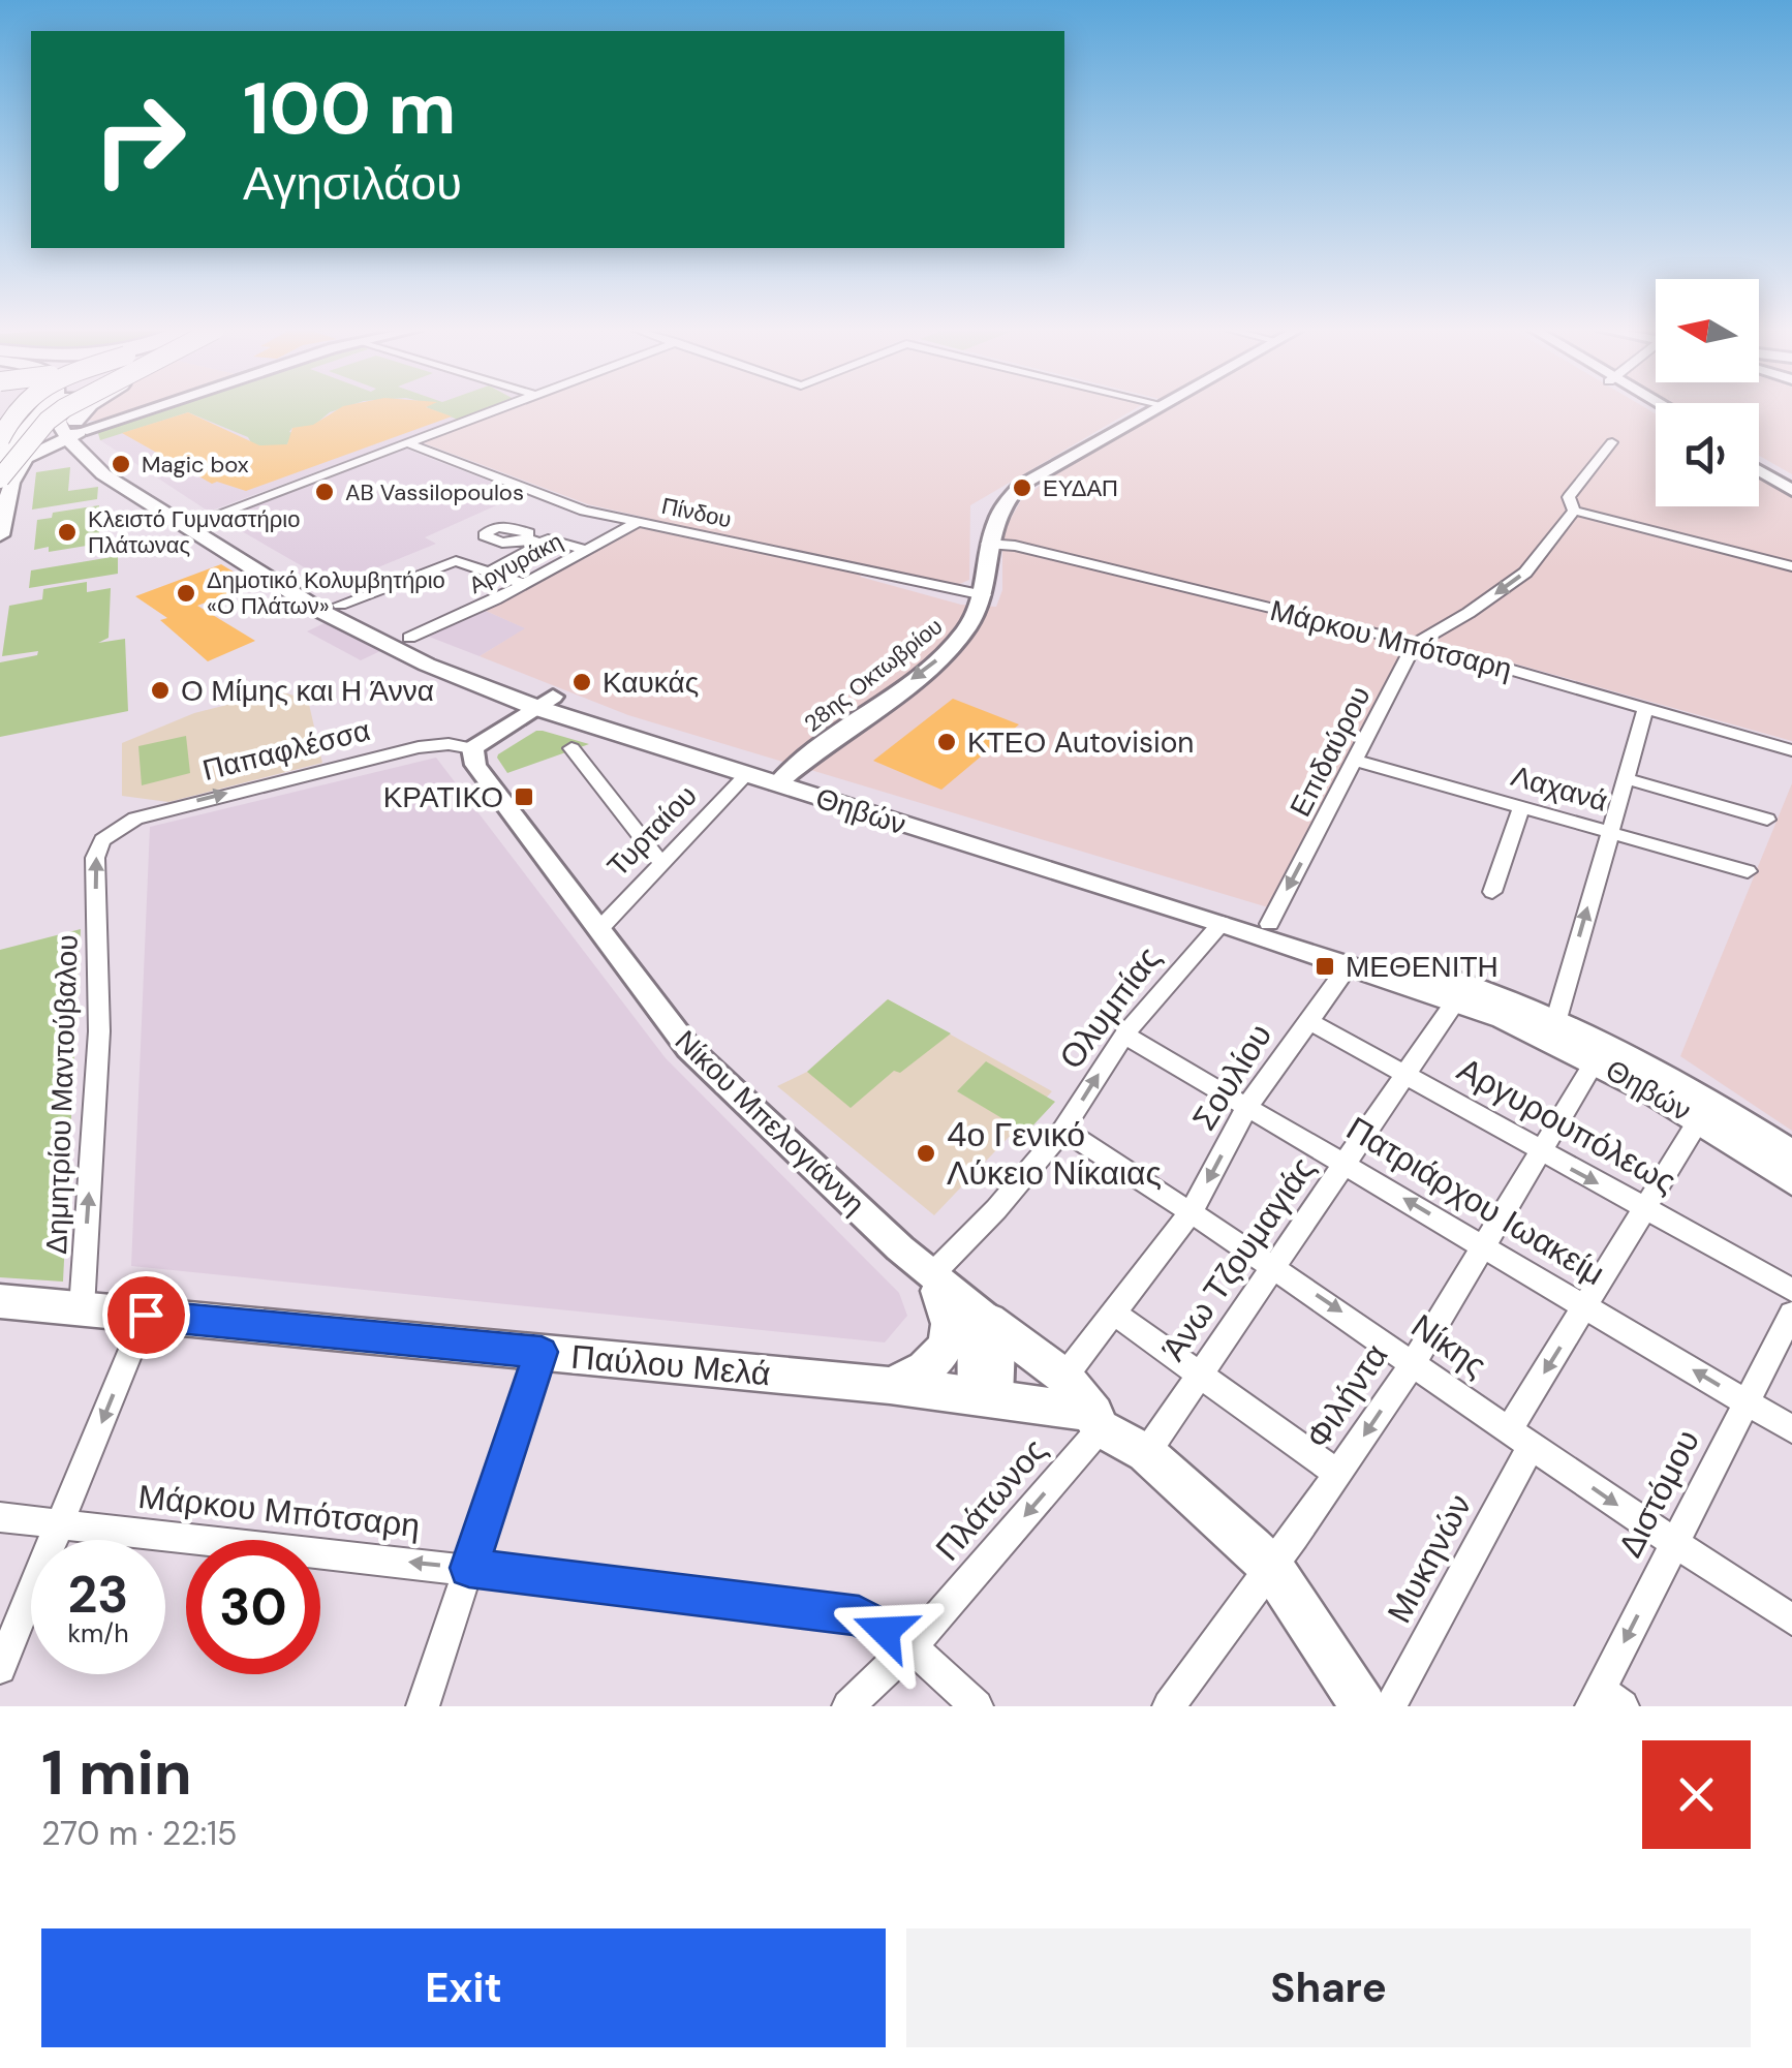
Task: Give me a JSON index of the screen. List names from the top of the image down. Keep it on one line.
{"streets":{"main road":["Θηβών","Παύλου Μελά"],"street":["Πίνδου","Αργυράκη","Μάρκου Μπότσαρη","28ης Οκτωβρίου","Παπαφλέσσα","Επιδαύρου","Λαχανά","Τυρταίου","Ολυμπίας","Σουλίου","Δημητρίου Μαντούβαλου","Νίκου Μπελογιάννη","Αργυρουπόλεως","Πατριάρχου Ιωακείμ","Άνω Τζουμαγιάς","Νίκης","Φιλήντα","Διστόμου","Πλάτωνος","Μυκηνών"]},"crossings":[["Πίνδου","Αργυράκη"],["Πίνδου","28ης Οκτωβρίου"],["Αργυράκη","Θηβών"],["Μάρκου Μπότσαρη","28ης Οκτωβρίου"],["Μάρκου Μπότσαρη","Επιδαύρου"],["Μάρκου Μπότσαρη","Πλάτωνος"],["28ης Οκτωβρίου","Θηβών"],["Παπαφλέσσα","Δημητρίου Μαντούβαλου"],["Παπαφλέσσα","Νίκου Μπελογιάννη"],["Επιδαύρου","Λαχανά"],["Επιδαύρου","Θηβών"],["Θηβών","Τυρταίου"],["Θηβών","Ολυμπίας"],["Θηβών","Σουλίου"],["Θηβών","Άνω Τζουμαγιάς"],["Θηβών","Φιλήντα"],["Θηβών","Μυκηνών"],["Τυρταίου","Νίκου Μπελογιάννη"],["Ολυμπίας","Νίκου Μπελογιάννη"],["Ολυμπίας","Πατριάρχου Ιωακείμ"],["Ολυμπίας","Νίκης"],["Σουλίου","Αργυρουπόλεως"],["Σουλίου","Πατριάρχου Ιωακείμ"],["Σουλίου","Νίκης"],["Δημητρίου Μαντούβαλου","Παύλου Μελά"],["Αργυρουπόλεως","Άνω Τζουμαγιάς"],["Αργυρουπόλεως","Φιλήντα"],["Αργυρουπόλεως","Μυκηνών"],["Πατριάρχου Ιωακείμ","Άνω Τζουμαγιάς"],["Πατριάρχου Ιωακείμ","Φιλήντα"],["Πατριάρχου Ιωακείμ","Διστόμου"],["Πατριάρχου Ιωακείμ","Μυκηνών"],["Άνω Τζουμαγιάς","Νίκης"],["Νίκης","Φιλήντα"],["Νίκης","Διστόμου"],["Νίκης","Μυκηνών"],["Παύλου Μελά","Πλάτωνος"]],"one_way":["28ης Οκτωβρίου","Παπαφλέσσα","Επιδαύρου","Δημητρίου Μαντούβαλου","Πατριάρχου Ιωακείμ","Διστόμου","Πλάτωνος"],"places":{"other":["Magic box","ΕΥΔΑΠ","AB Vassilopoulos","Κλειστό Γυμναστήριο Πλάτωνας","Δημοτικό Κολυμβητήριο «Ο Πλάτων»","Καυκάς","Ο Μίμης και Η Άννα","ΚΤΕΟ Autovision","4ο Γενικό Λύκειο Νίκαιας"],"transit":["ΚΡΑΤΙΚΟ","ΜΕΘΕΝΙΤΗ"]},"north":"left","page":{"turn":["100 m","Αγησιλάου"],"speed":"23 km/h","limit":"30","heading":["1 min","270 m · 22:15"],"buttons":["Exit","Share"]}}
